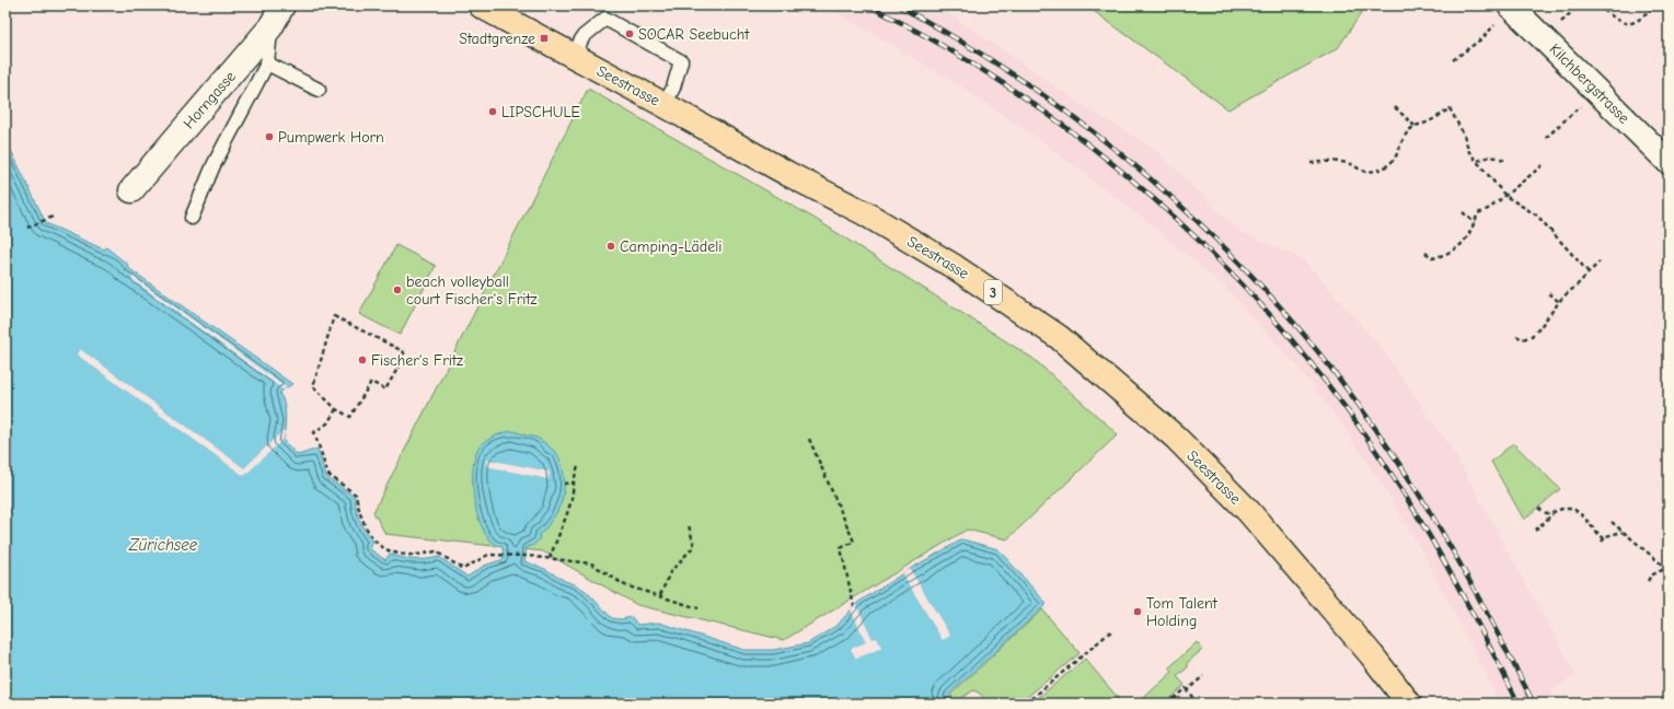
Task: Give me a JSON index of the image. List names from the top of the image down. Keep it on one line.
{"streets":{"main road":["Seestrasse","3"],"street":["Kilchbergstrasse","Horngasse"]},"water":["Zürichsee"],"places":{"other":["SOCAR Seebucht","LIPSCHULE","Pumpwerk Horn","Camping-Lädeli","beach volleyball court Fischer's Fritz","Fischer's Fritz","Tom Talent Holding"],"transit":["Stadtgrenze"]}}
